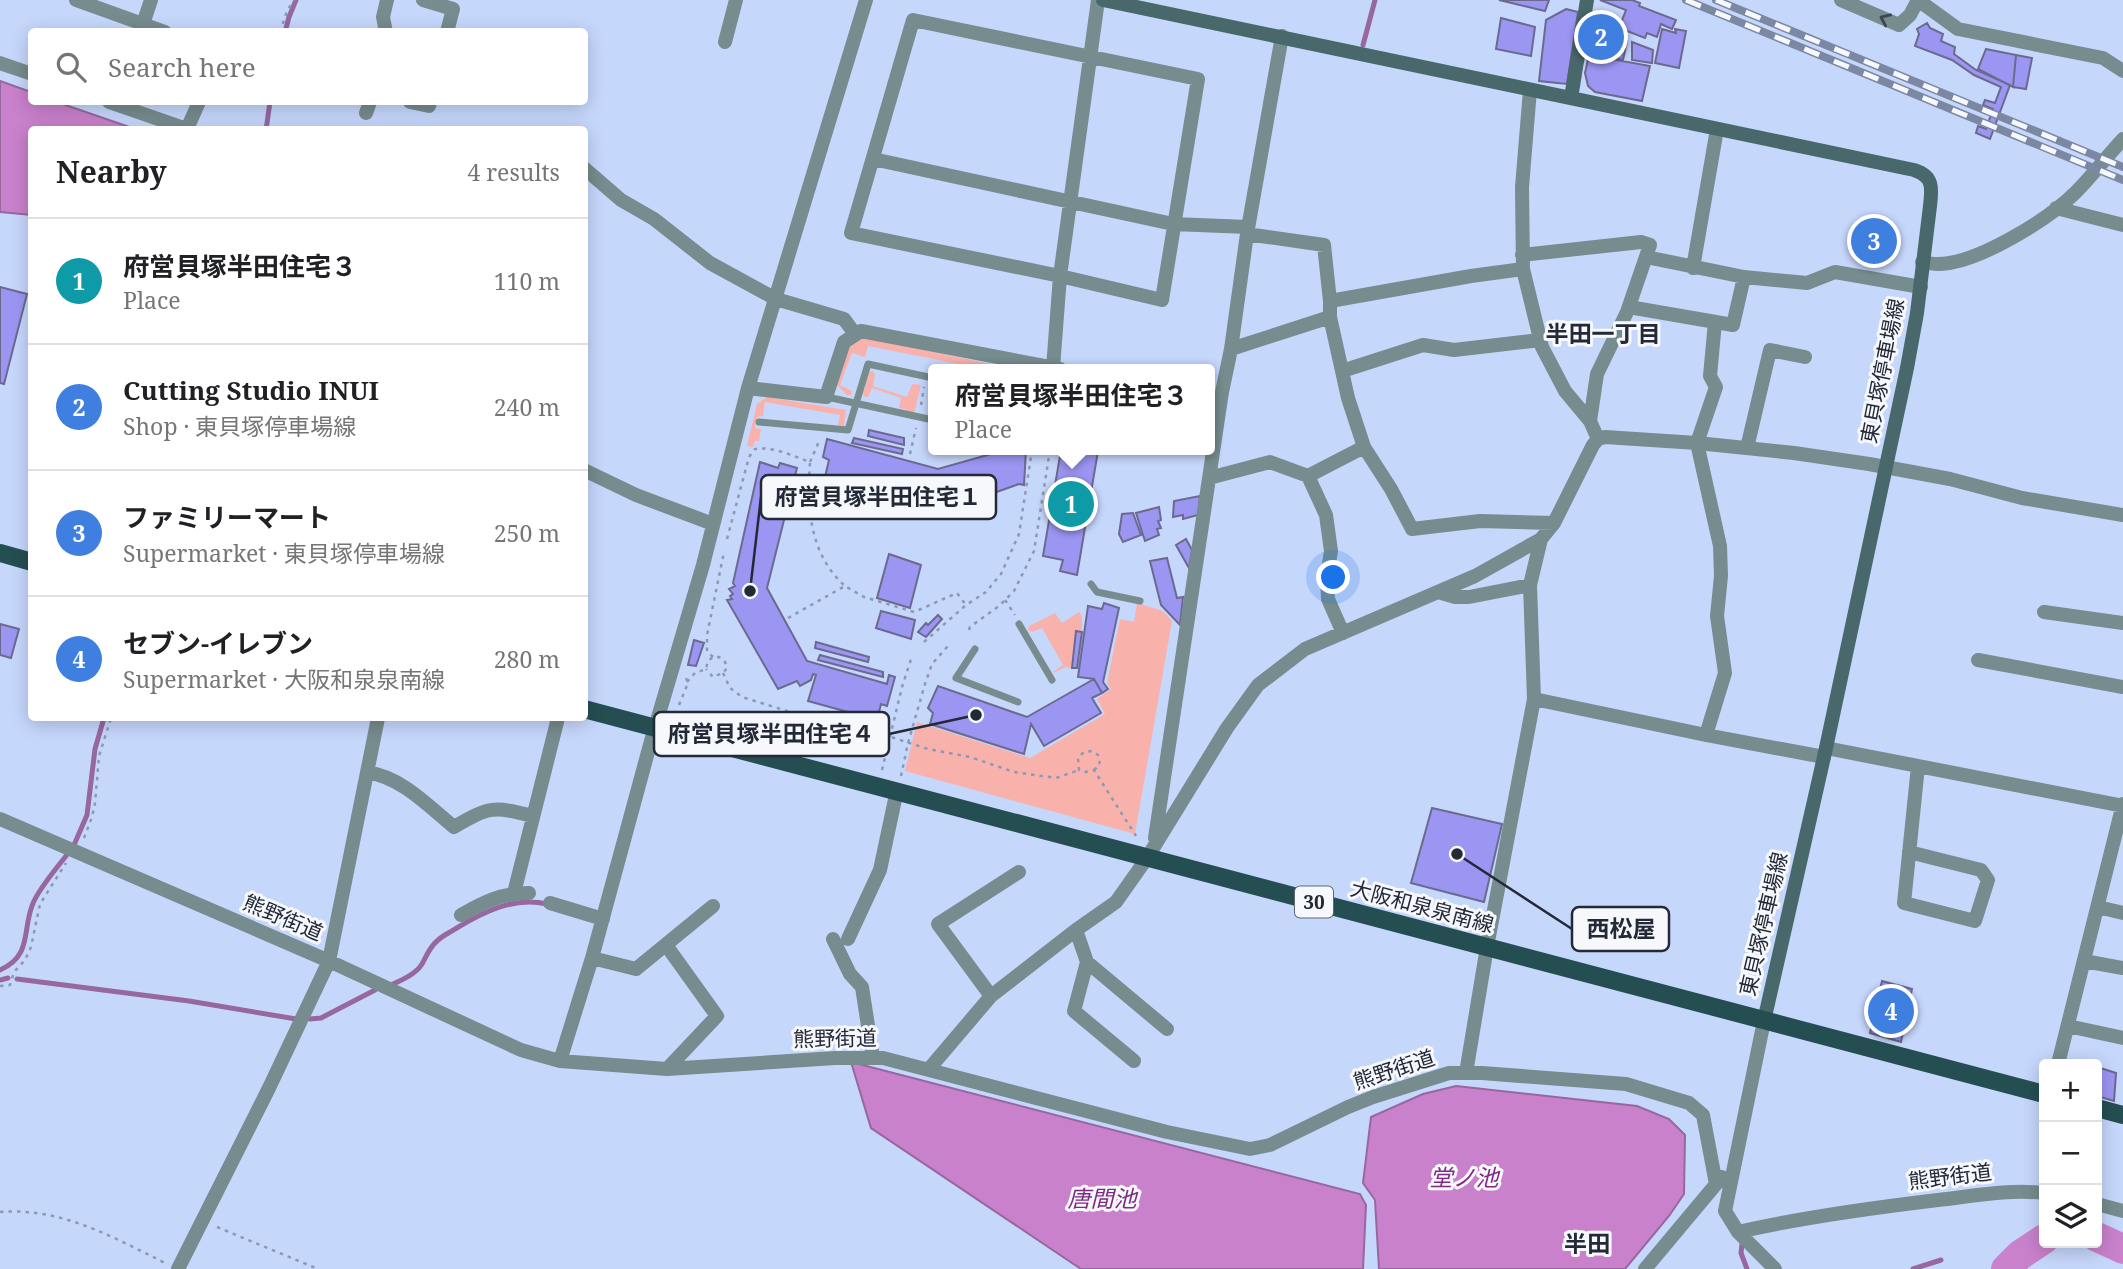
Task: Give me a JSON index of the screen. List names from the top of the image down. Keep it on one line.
{"streets":{"main road":["東貝塚停車場線","30","大阪和泉泉南線"],"street":["熊野街道"]},"crossings":[["東貝塚停車場線","大阪和泉泉南線"]],"districts":["半田一丁目","半田"],"water":["堂ノ池","唐間池"],"places":["府営貝塚半田住宅１","府営貝塚半田住宅４","西松屋"],"page":{"pins":["2","3","1","4"],"search":"Search here","heading":["Nearby","4 results"],"list":[{"mark":"1","name":"府営貝塚半田住宅３","note":"Place","value":"110 m"},{"mark":"2","name":"Cutting Studio INUI","note":"Shop · 東貝塚停車場線","value":"240 m"},{"mark":"3","name":"ファミリーマート","note":"Supermarket · 東貝塚停車場線","value":"250 m"},{"mark":"4","name":"セブン-イレブン","note":"Supermarket · 大阪和泉泉南線","value":"280 m"}],"popup":["府営貝塚半田住宅３","Place"],"map_buttons":["+","−"]}}
